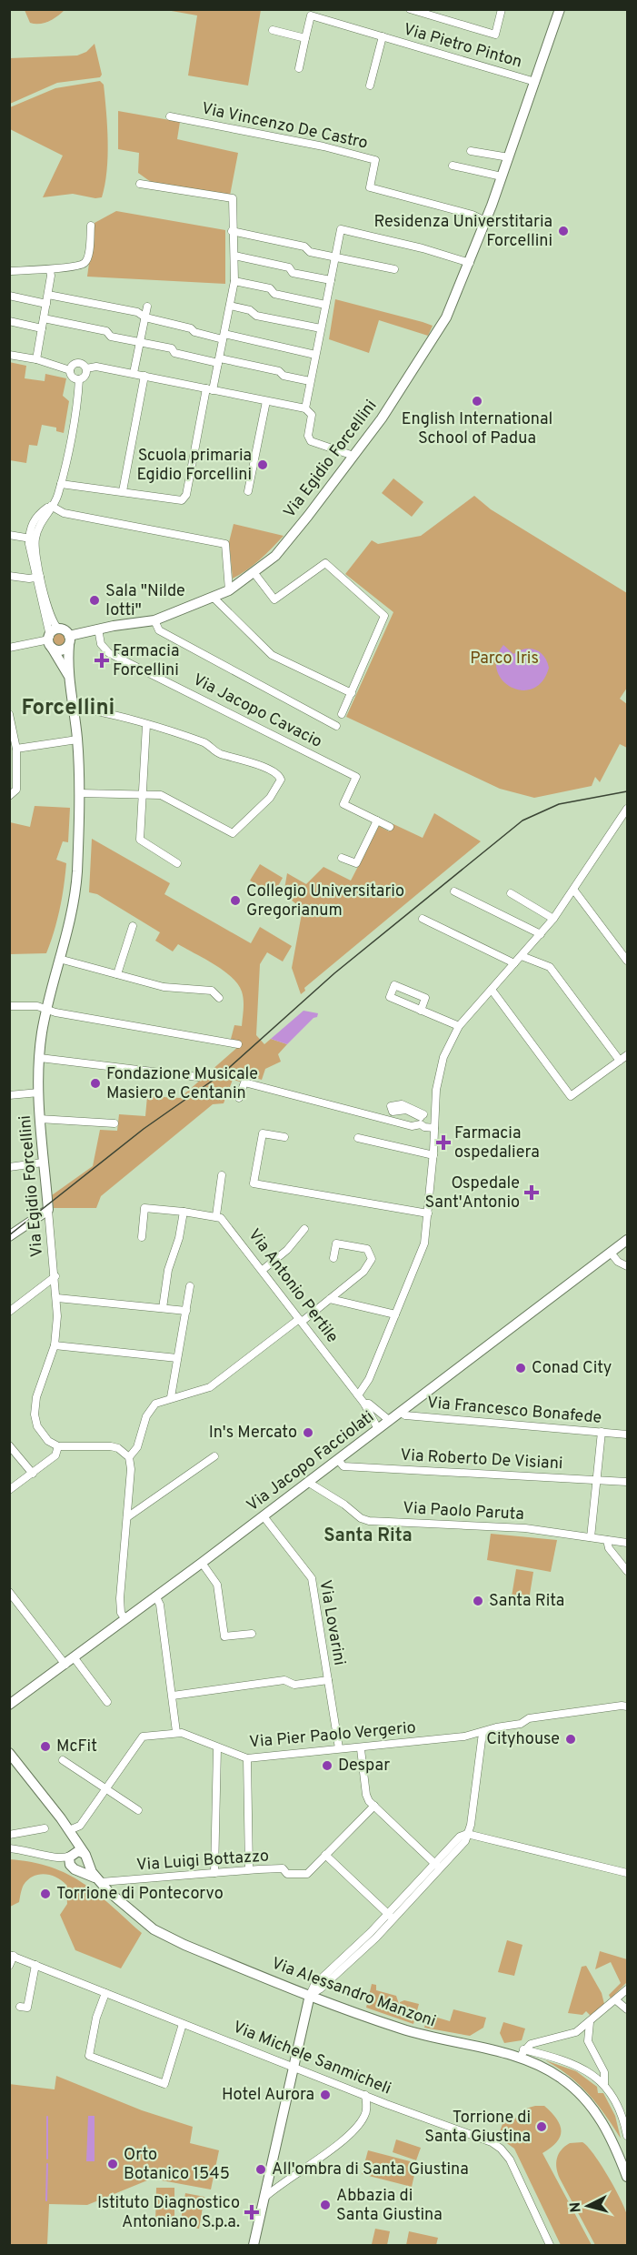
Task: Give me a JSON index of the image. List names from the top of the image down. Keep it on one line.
{"streets":{"street":["Via Pietro Pinton","Via Vincenzo De Castro","Via Egidio Forcellini","Via Jacopo Cavacio","Via Antonio Pertile","Via Francesco Bonafede","Via Roberto De Visiani","Via Jacopo Facciolati","Via Paolo Paruta","Via Lovarini","Via Pier Paolo Vergerio","Via Luigi Bottazzo","Via Alessandro Manzoni","Via Michele Sanmicheli"]},"crossings":[["Via Pietro Pinton","Via Egidio Forcellini"],["Via Vincenzo De Castro","Via Egidio Forcellini"],["Via Egidio Forcellini","Via Jacopo Cavacio"],["Via Antonio Pertile","Via Jacopo Facciolati"],["Via Francesco Bonafede","Via Jacopo Facciolati"],["Via Roberto De Visiani","Via Jacopo Facciolati"],["Via Jacopo Facciolati","Via Paolo Paruta"],["Via Jacopo Facciolati","Via Lovarini"],["Via Lovarini","Via Pier Paolo Vergerio"],["Via Luigi Bottazzo","Via Alessandro Manzoni"]],"districts":["Forcellini","Santa Rita"],"parks":["Parco Iris"],"places":{"other":["Residenza Universtitaria Forcellini","English International School of Padua","Scuola primaria Egidio Forcellini","Sala \"Nilde Iotti\"","Collegio Universitario Gregorianum","Fondazione Musicale Masiero e Centanin","Conad City","In's Mercato","Santa Rita","Cityhouse","McFit","Despar","Torrione di Pontecorvo","Hotel Aurora","Torrione di Santa Giustina","Orto Botanico 1545","All'ombra di Santa Giustina","Abbazia di Santa Giustina"],"health":["Farmacia Forcellini","Farmacia ospedaliera","Ospedale Sant'Antonio","Istituto Diagnostico Antoniano S.p.a."]},"north":"left"}
